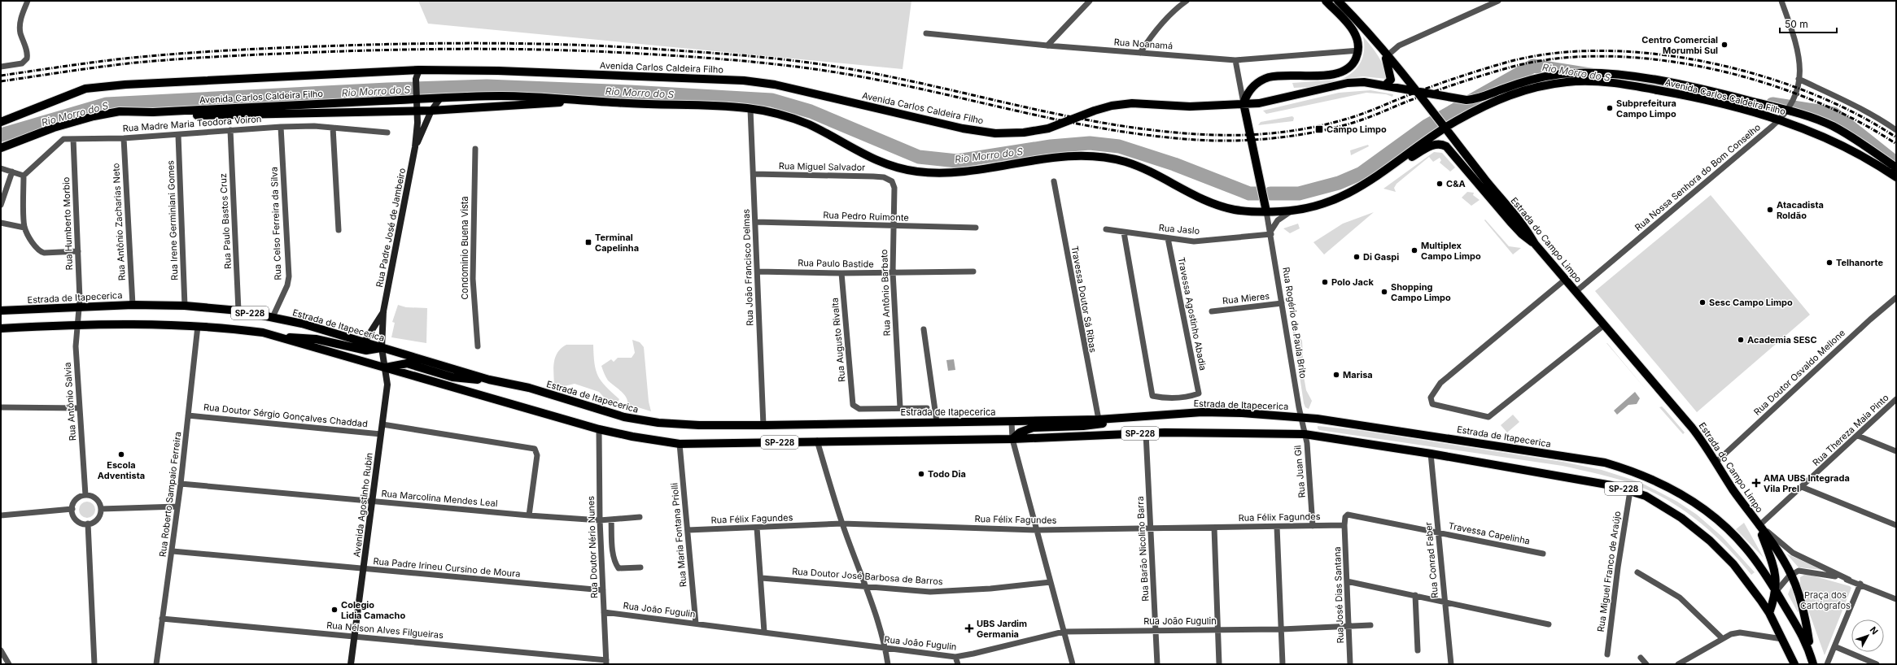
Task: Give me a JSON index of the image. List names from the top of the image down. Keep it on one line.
{"streets":{"main road":["Avenida Carlos Caldeira Filho","Rua Padre José de Jambeiro","Estrada do Campo Limpo","Estrada de Itapecerica","SP-228","Rua Rogério de Paula Brito","Avenida Agostinho Rubin"],"street":["Rua Noanamá","Rua Madre Maria Teodora Voiron","Rua Miguel Salvador","Rua Nossa Senhora do Bom Conselho","Rua Pedro Ruimonte","Rua Irene Germiniani Gomes","Rua Paulo Bastos Cruz","Rua Antônio Zacharias Neto","Rua Humberto Morbio","Rua Celso Ferreira da Silva","Rua Jaslo","Condominio Buena Vista","Rua Paulo Bastide","Rua João Francisco Delmas","Rua Antônio Barbato","Rua Mieres","Travessa Doutor Sá Ribas","Travessa Agostinho Abadia","Rua Augusto Rivalta","Rua Doutor Osvaldo Mellone","Rua Antônio Salvia","Rua Doutor Sérgio Gonçalves Chaddad","Rua Thereza Maia Pinto","Rua Juan Gil","Rua Roberto Sampaio Ferreira","Rua Marcolina Mendes Leal","Rua Félix Fagundes","Travessa Capelinha","Rua Maria Fontana Priolli","Rua Doutor Nério Nunes","Rua Barão Nicolino Barra","Rua Conrad Faber","Rua Padre Irineu Cursino de Moura","Rua Miguel Franco de Araújo","Rua Doutor José Barbosa de Barros","Rua José Dias Santana","Rua João Fugulin","Rua Nélson Alves Filgueiras"]},"crossings":[["Rua Noanamá","Rua Rogério de Paula Brito"],["Avenida Carlos Caldeira Filho","Rua Nossa Senhora do Bom Conselho"],["Avenida Carlos Caldeira Filho","Rua Padre José de Jambeiro"],["Avenida Carlos Caldeira Filho","Estrada do Campo Limpo"],["Avenida Carlos Caldeira Filho","Rua João Francisco Delmas"],["Avenida Carlos Caldeira Filho","Rua Rogério de Paula Brito"],["Rua Madre Maria Teodora Voiron","Rua Irene Germiniani Gomes"],["Rua Madre Maria Teodora Voiron","Rua Paulo Bastos Cruz"],["Rua Madre Maria Teodora Voiron","Rua Antônio Zacharias Neto"],["Rua Madre Maria Teodora Voiron","Rua Humberto Morbio"],["Rua Madre Maria Teodora Voiron","Rua Celso Ferreira da Silva"],["Rua Miguel Salvador","Rua João Francisco Delmas"],["Rua Miguel Salvador","Rua Antônio Barbato"],["Rua Nossa Senhora do Bom Conselho","Estrada do Campo Limpo"],["Rua Pedro Ruimonte","Rua João Francisco Delmas"],["Rua Pedro Ruimonte","Rua Antônio Barbato"],["Rua Irene Germiniani Gomes","Estrada de Itapecerica"],["Rua Paulo Bastos Cruz","Estrada de Itapecerica"],["Rua Antônio Zacharias Neto","Estrada de Itapecerica"],["Rua Humberto Morbio","Estrada de Itapecerica"],["Rua Humberto Morbio","Rua Antônio Salvia"],["Rua Celso Ferreira da Silva","Estrada de Itapecerica"],["Rua Padre José de Jambeiro","Estrada de Itapecerica"],["Rua Padre José de Jambeiro","Avenida Agostinho Rubin"],["Rua Jaslo","Travessa Agostinho Abadia"],["Rua Jaslo","Rua Rogério de Paula Brito"],["Estrada do Campo Limpo","Estrada de Itapecerica"],["Estrada do Campo Limpo","SP-228"],["Estrada do Campo Limpo","Rua Doutor Osvaldo Mellone"],["Estrada do Campo Limpo","Rua Thereza Maia Pinto"],["Rua Paulo Bastide","Rua João Francisco Delmas"],["Rua Paulo Bastide","Rua Antônio Barbato"],["Rua Paulo Bastide","Rua Augusto Rivalta"],["Rua João Francisco Delmas","Estrada de Itapecerica"],["Rua Antônio Barbato","Rua Augusto Rivalta"],["Estrada de Itapecerica","Travessa Doutor Sá Ribas"],["Estrada de Itapecerica","Rua Rogério de Paula Brito"],["Estrada de Itapecerica","Rua Antônio Salvia"],["Estrada de Itapecerica","Rua Juan Gil"],["Estrada de Itapecerica","Avenida Agostinho Rubin"],["Rua Mieres","Rua Rogério de Paula Brito"],["SP-228","Rua Antônio Salvia"],["SP-228","Rua Juan Gil"],["SP-228","Rua Roberto Sampaio Ferreira"],["SP-228","Avenida Agostinho Rubin"],["SP-228","Rua Maria Fontana Priolli"],["SP-228","Rua Doutor Nério Nunes"],["SP-228","Rua Barão Nicolino Barra"],["SP-228","Rua Conrad Faber"],["SP-228","Rua Miguel Franco de Araújo"],["Rua Rogério de Paula Brito","Rua Juan Gil"],["Rua Doutor Sérgio Gonçalves Chaddad","Rua Roberto Sampaio Ferreira"],["Rua Doutor Sérgio Gonçalves Chaddad","Avenida Agostinho Rubin"],["Rua Juan Gil","Rua Félix Fagundes"],["Rua Roberto Sampaio Ferreira","Rua Marcolina Mendes Leal"],["Rua Roberto Sampaio Ferreira","Rua Padre Irineu Cursino de Moura"],["Rua Roberto Sampaio Ferreira","Rua Nélson Alves Filgueiras"],["Rua Marcolina Mendes Leal","Avenida Agostinho Rubin"],["Rua Marcolina Mendes Leal","Rua Doutor Nério Nunes"],["Avenida Agostinho Rubin","Rua Padre Irineu Cursino de Moura"],["Avenida Agostinho Rubin","Rua Nélson Alves Filgueiras"],["Rua Félix Fagundes","Travessa Capelinha"],["Rua Félix Fagundes","Rua Maria Fontana Priolli"],["Rua Félix Fagundes","Rua Barão Nicolino Barra"],["Rua Félix Fagundes","Rua José Dias Santana"],["Travessa Capelinha","Rua Conrad Faber"],["Travessa Capelinha","Rua José Dias Santana"],["Rua Maria Fontana Priolli","Rua João Fugulin"],["Rua Doutor Nério Nunes","Rua Padre Irineu Cursino de Moura"],["Rua Doutor Nério Nunes","Rua João Fugulin"],["Rua Doutor Nério Nunes","Rua Nélson Alves Filgueiras"],["Rua Barão Nicolino Barra","Rua João Fugulin"],["Rua José Dias Santana","Rua João Fugulin"]],"water":["Rio Morro do S"],"parks":["Praça dos Cartógrafos"],"places":{"other":["Centro Comercial Morumbi Sul","Subprefeitura Campo Limpo","C&A","Atacadista Roldão","Multiplex Campo Limpo","Di Gaspi","Telhanorte","Polo Jack","Shopping Campo Limpo","Sesc Campo Limpo","Academia SESC","Marisa","Escola Adventista","Todo Dia","Colegio Lidia Camacho"],"transit":["Campo Limpo","Terminal Capelinha"],"health":["AMA UBS Integrada Vila Prel","UBS Jardim Germania"]},"scale_bar":"50 m","north":"top right"}
